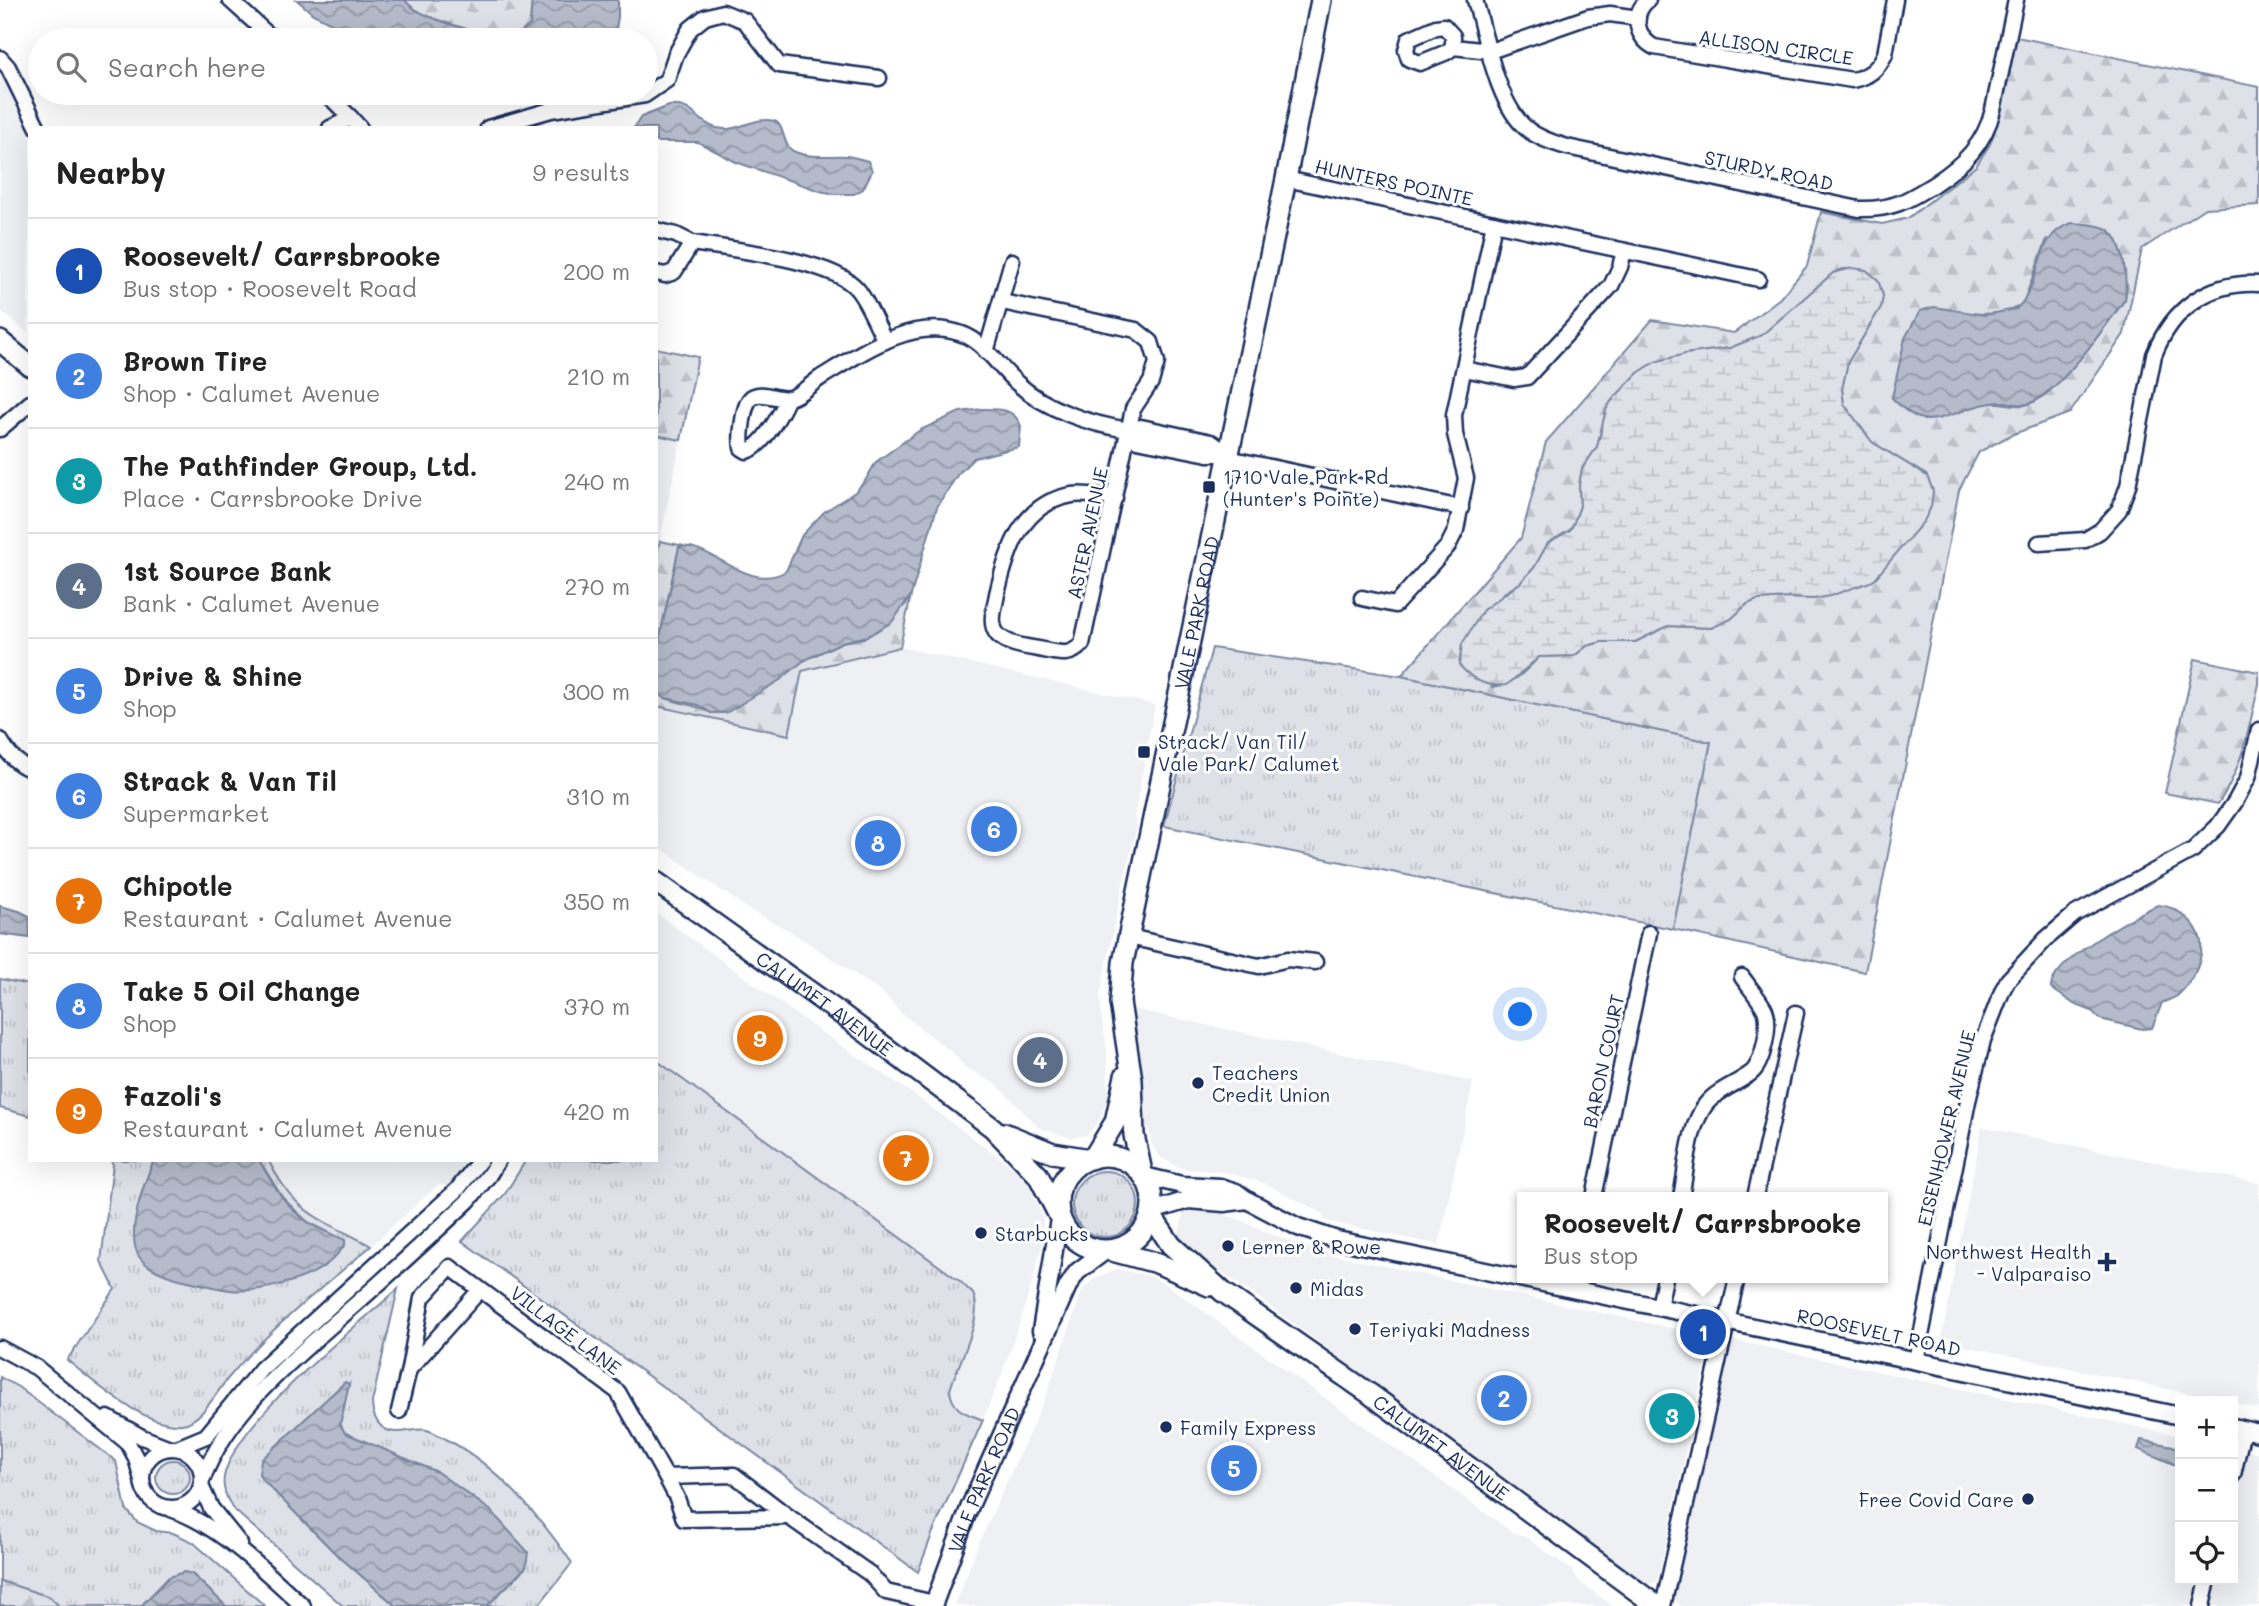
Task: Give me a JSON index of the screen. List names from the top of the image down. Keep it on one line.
{"streets":{"main road":["VALE PARK ROAD","CALUMET AVENUE"],"street":["ALLISON CIRCLE","STURDY ROAD","HUNTERS POINTE","ASTER AVENUE","BARON COURT","EISENHOWER AVENUE","VILLAGE LANE","ROOSEVELT ROAD"]},"crossings":[["HUNTERS POINTE","VALE PARK ROAD"],["VALE PARK ROAD","CALUMET AVENUE"],["VALE PARK ROAD","ROOSEVELT ROAD"],["CALUMET AVENUE","ROOSEVELT ROAD"],["EISENHOWER AVENUE","ROOSEVELT ROAD"]],"places":{"transit":["1710 Vale Park Rd (Hunter's Pointe)","Strack/ Van Til/ Vale Park/ Calumet"],"other":["Teachers Credit Union","Starbucks","Lerner & Rowe","Midas","Teriyaki Madness","Family Express","Free Covid Care"],"health":["Northwest Health - Valparaiso"]},"page":{"search":"Search here","heading":["Nearby","9 results"],"list":[{"mark":"1","name":"Roosevelt/ Carrsbrooke","note":"Bus stop · Roosevelt Road","value":"200 m"},{"mark":"2","name":"Brown Tire","note":"Shop · Calumet Avenue","value":"210 m"},{"mark":"3","name":"The Pathfinder Group, Ltd.","note":"Place · Carrsbrooke Drive","value":"240 m"},{"mark":"4","name":"1st Source Bank","note":"Bank · Calumet Avenue","value":"270 m"},{"mark":"5","name":"Drive & Shine","note":"Shop","value":"300 m"},{"mark":"6","name":"Strack & Van Til","note":"Supermarket","value":"310 m"},{"mark":"7","name":"Chipotle","note":"Restaurant · Calumet Avenue","value":"350 m"},{"mark":"8","name":"Take 5 Oil Change","note":"Shop","value":"370 m"},{"mark":"9","name":"Fazoli's","note":"Restaurant · Calumet Avenue","value":"420 m"}],"pins":["6","8","9","4","7","1","2","3","5"],"popup":["Roosevelt/ Carrsbrooke","Bus stop"],"map_buttons":["+","−"]}}
